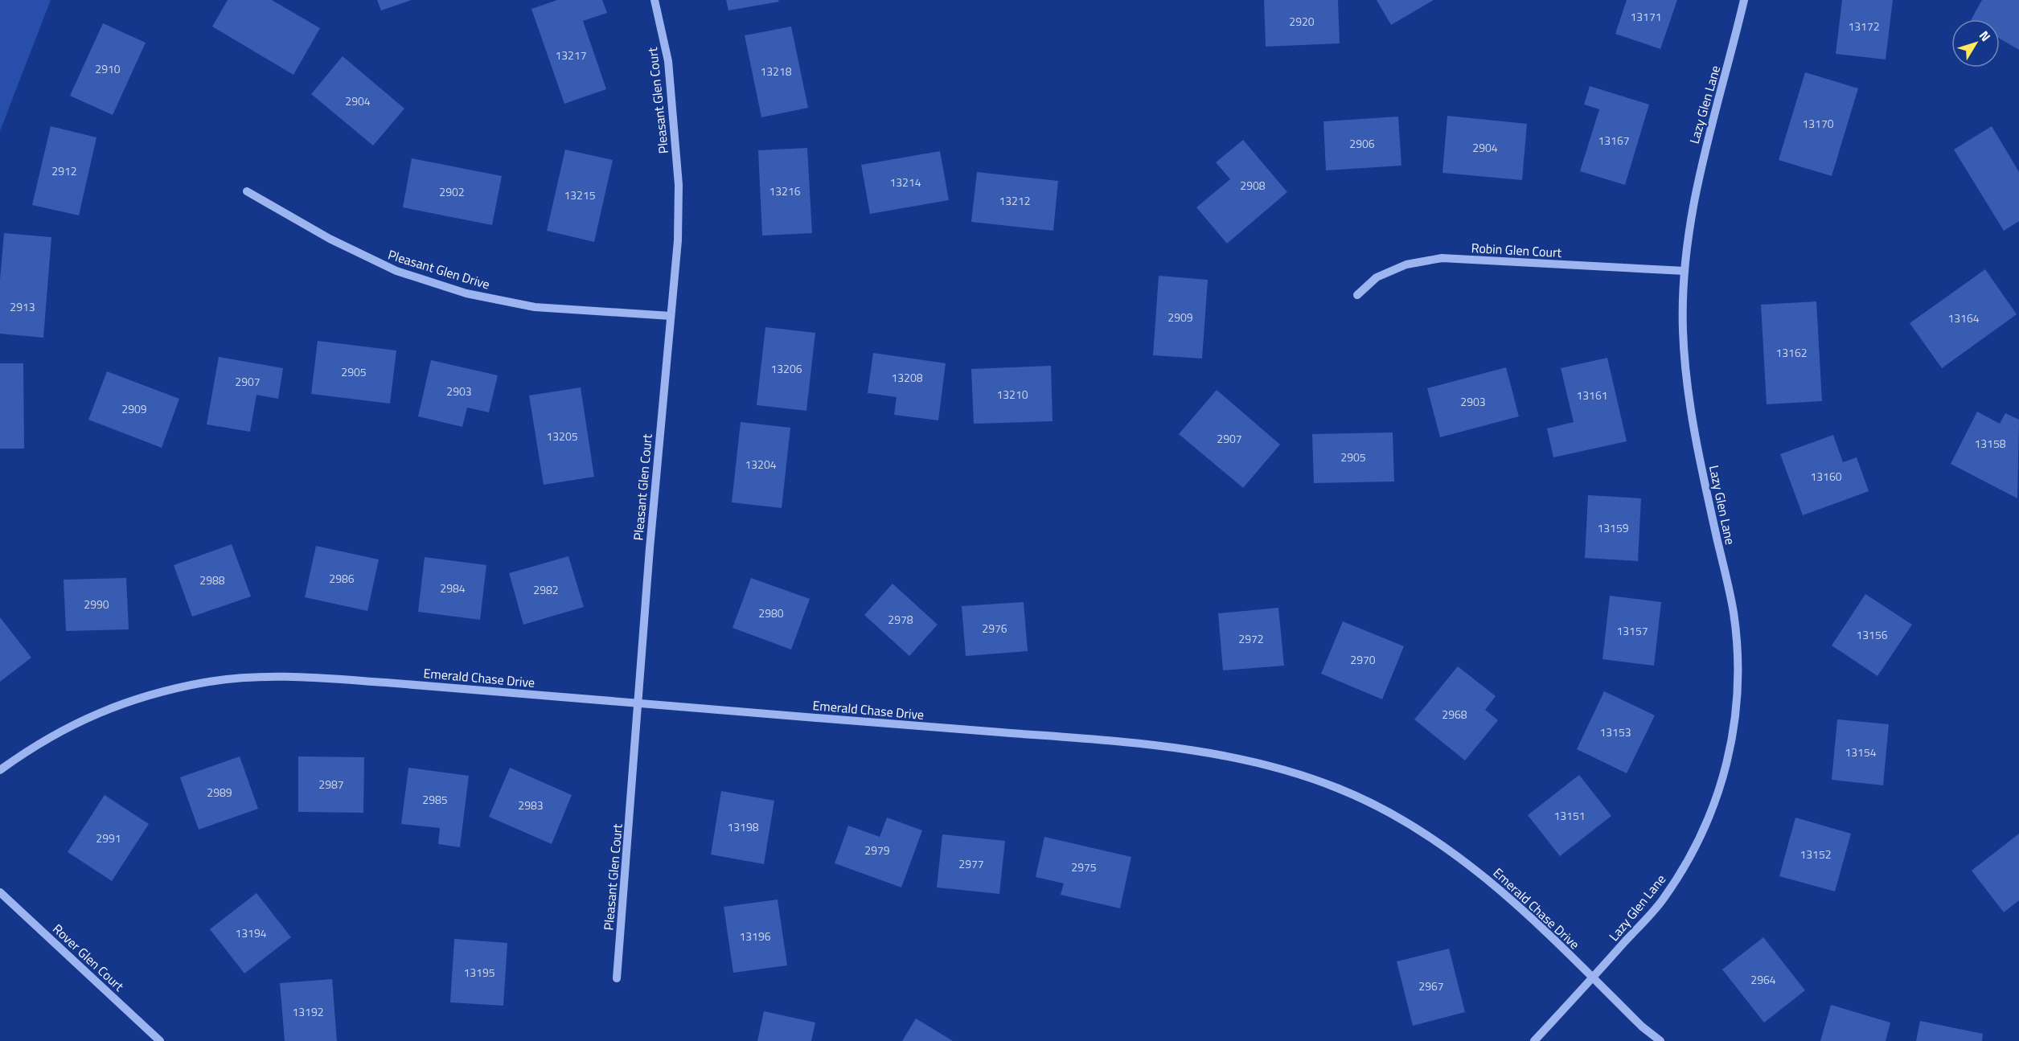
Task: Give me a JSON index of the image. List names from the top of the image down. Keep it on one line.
{"streets":{"street":["Pleasant Glen Court","Lazy Glen Lane","Robin Glen Court","Pleasant Glen Drive","Emerald Chase Drive","Rover Glen Court"]},"crossings":[["Pleasant Glen Court","Pleasant Glen Drive"],["Pleasant Glen Court","Emerald Chase Drive"],["Lazy Glen Lane","Robin Glen Court"],["Lazy Glen Lane","Emerald Chase Drive"]],"house_numbers":["13171","2920","13172","13217","2910","13218","2904","13170","13167","2906","2904","2912","13214","2908","13216","2902","13215","13212","2913","2909","13164","13162","13206","2905","13208","2907","2903","13210","13161","2903","2909","13205","2907","13158","2905","13204","13160","13159","2986","2988","2984","2982","2990","2980","2978","2976","13157","13156","2972","2970","2968","13153","13154","2987","2989","2985","2983","13151","13198","2991","2979","13152","2977","2975","13194","13196","13195","2964","2967","13192"],"north":"top right"}
